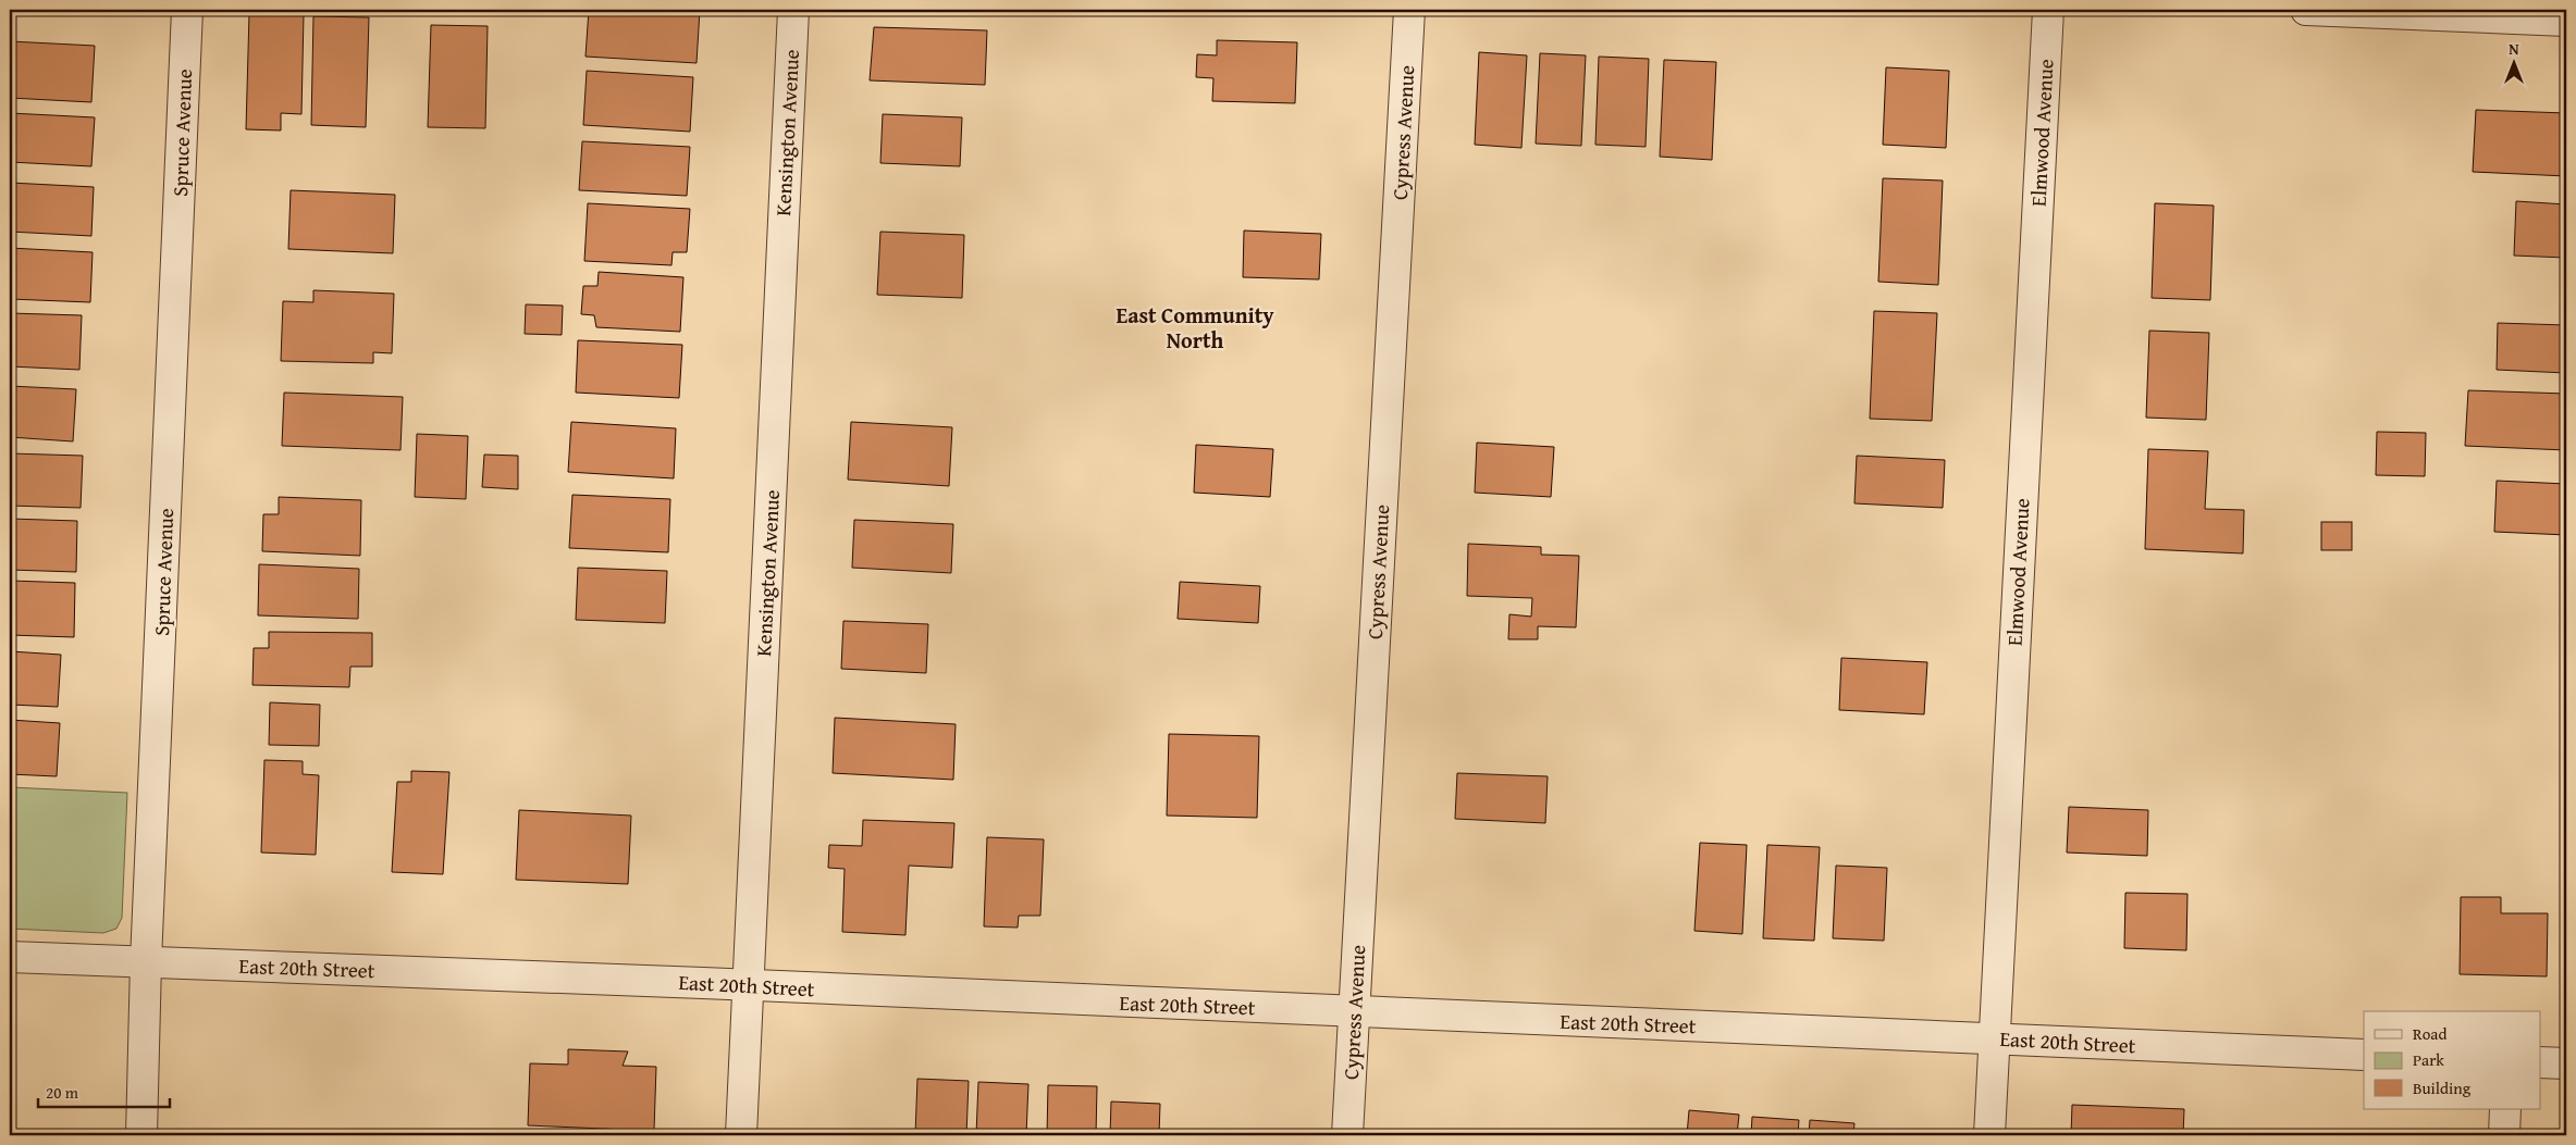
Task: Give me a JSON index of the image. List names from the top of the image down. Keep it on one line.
{"streets":{"street":["Spruce Avenue","Kensington Avenue","Cypress Avenue","Elmwood Avenue","East 20th Street"]},"crossings":[["Spruce Avenue","East 20th Street"],["Kensington Avenue","East 20th Street"],["Cypress Avenue","East 20th Street"],["Elmwood Avenue","East 20th Street"]],"districts":["East Community North"],"legend":["Road","Park","Building"],"scale_bar":"20 m","north":"top"}
